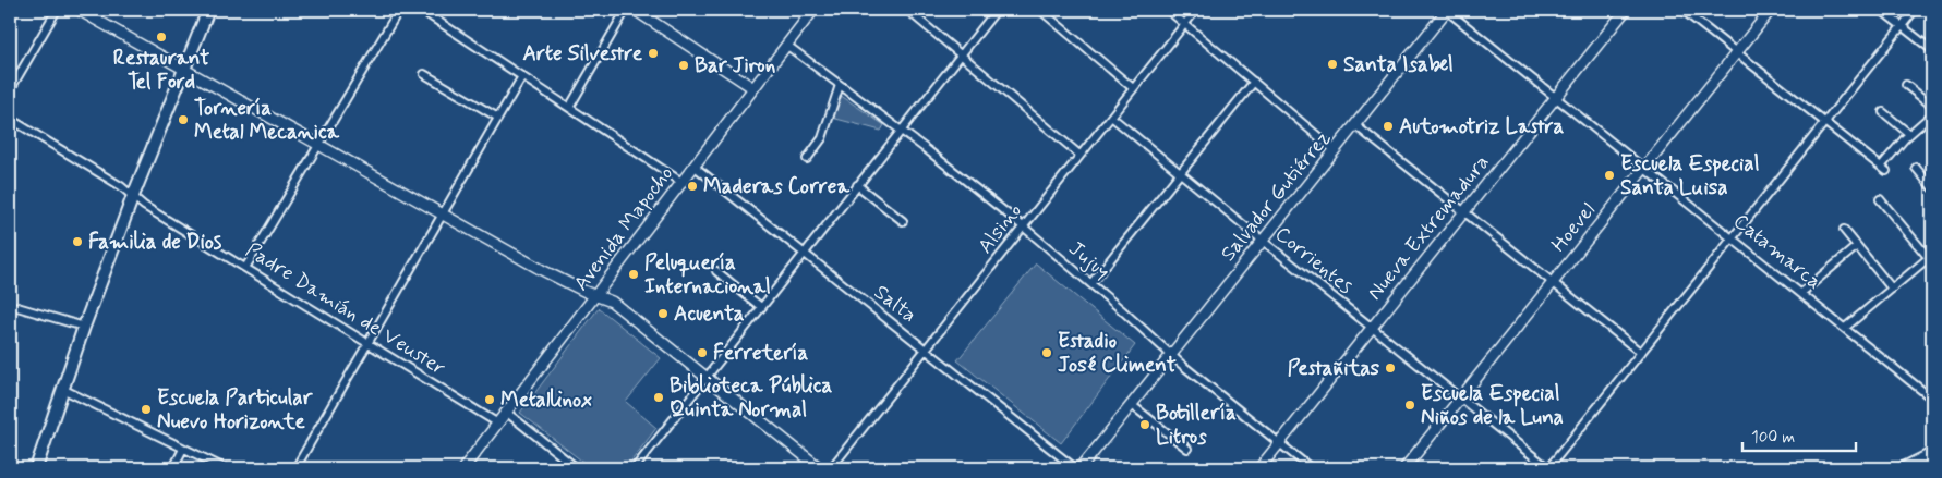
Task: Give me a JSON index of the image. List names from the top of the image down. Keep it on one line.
{"streets":{"main road":["Salvador Gutiérrez","Nueva Extremadura","Hoevel","Avenida Mapocho"],"street":["Alsino","Catamarca","Jujuy","Corrientes","Salta","Padre Damián de Veuster"]},"crossings":[["Salvador Gutiérrez","Catamarca"],["Salvador Gutiérrez","Jujuy"],["Salvador Gutiérrez","Corrientes"],["Nueva Extremadura","Catamarca"],["Nueva Extremadura","Jujuy"],["Nueva Extremadura","Corrientes"],["Hoevel","Catamarca"],["Hoevel","Corrientes"],["Avenida Mapocho","Jujuy"],["Avenida Mapocho","Salta"],["Avenida Mapocho","Padre Damián de Veuster"],["Alsino","Jujuy"],["Alsino","Corrientes"],["Alsino","Salta"]],"places":["Restaurant Tel Ford","Arte Silvestre","Santa Isabel","Bar Jiron","Tornería Metal Mecanica","Automotriz Lastra","Escuela Especial Santa Luisa","Maderas Correa","Familia de Dios","Peluquería Internacional","Acuenta","Ferretería","Estadio José Climent","Pestañitas","Biblioteca Pública Quinta Normal","Metallinox","Escuela Especial Niños de la Luna","Escuela Particular Nuevo Horizonte","Botillería Litros"],"scale_bar":"100 m"}
